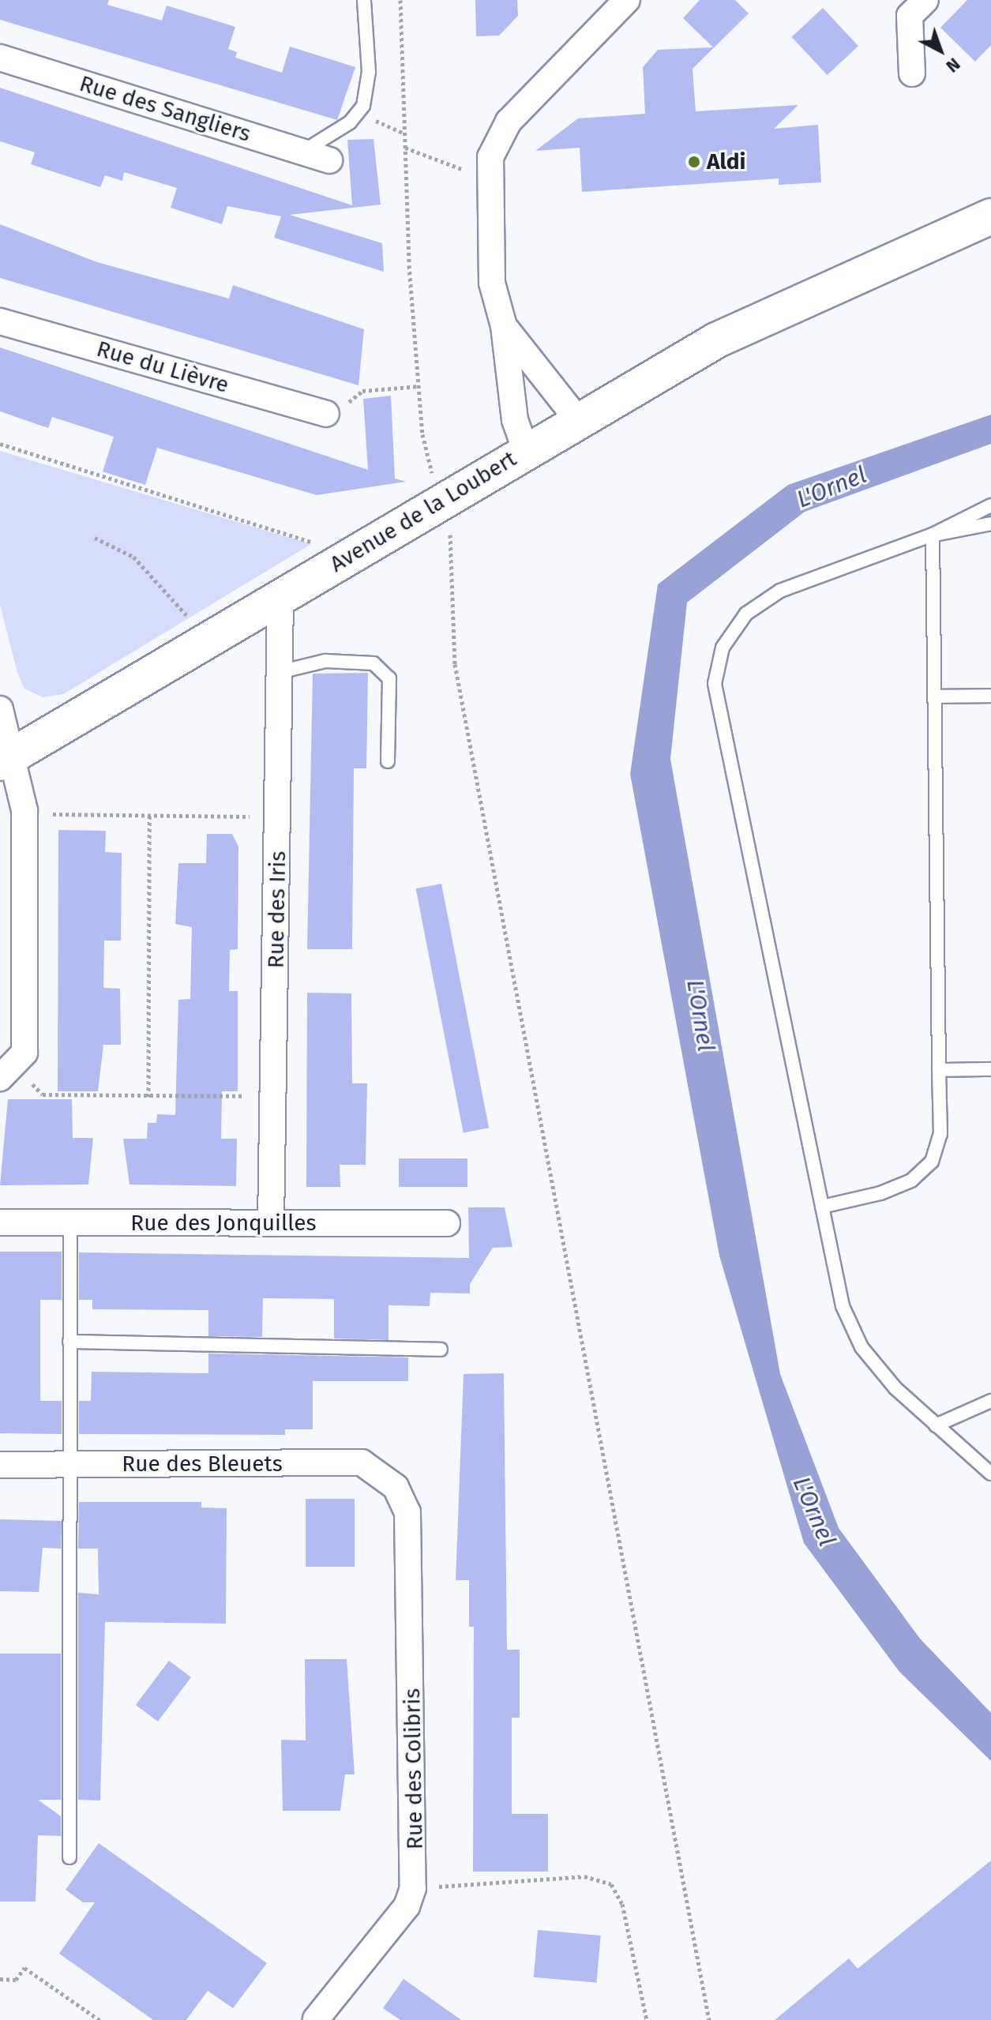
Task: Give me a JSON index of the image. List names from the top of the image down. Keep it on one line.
{"streets":{"street":["Rue des Sangliers","Rue du Lièvre","Avenue de la Loubert","Rue des Iris","Rue des Jonquilles","Rue des Bleuets","Rue des Colibris"]},"crossings":[["Avenue de la Loubert","Rue des Iris"],["Rue des Iris","Rue des Jonquilles"],["Rue des Bleuets","Rue des Colibris"]],"water":["L'Ornel"],"places":["Aldi"],"north":"bottom right"}
